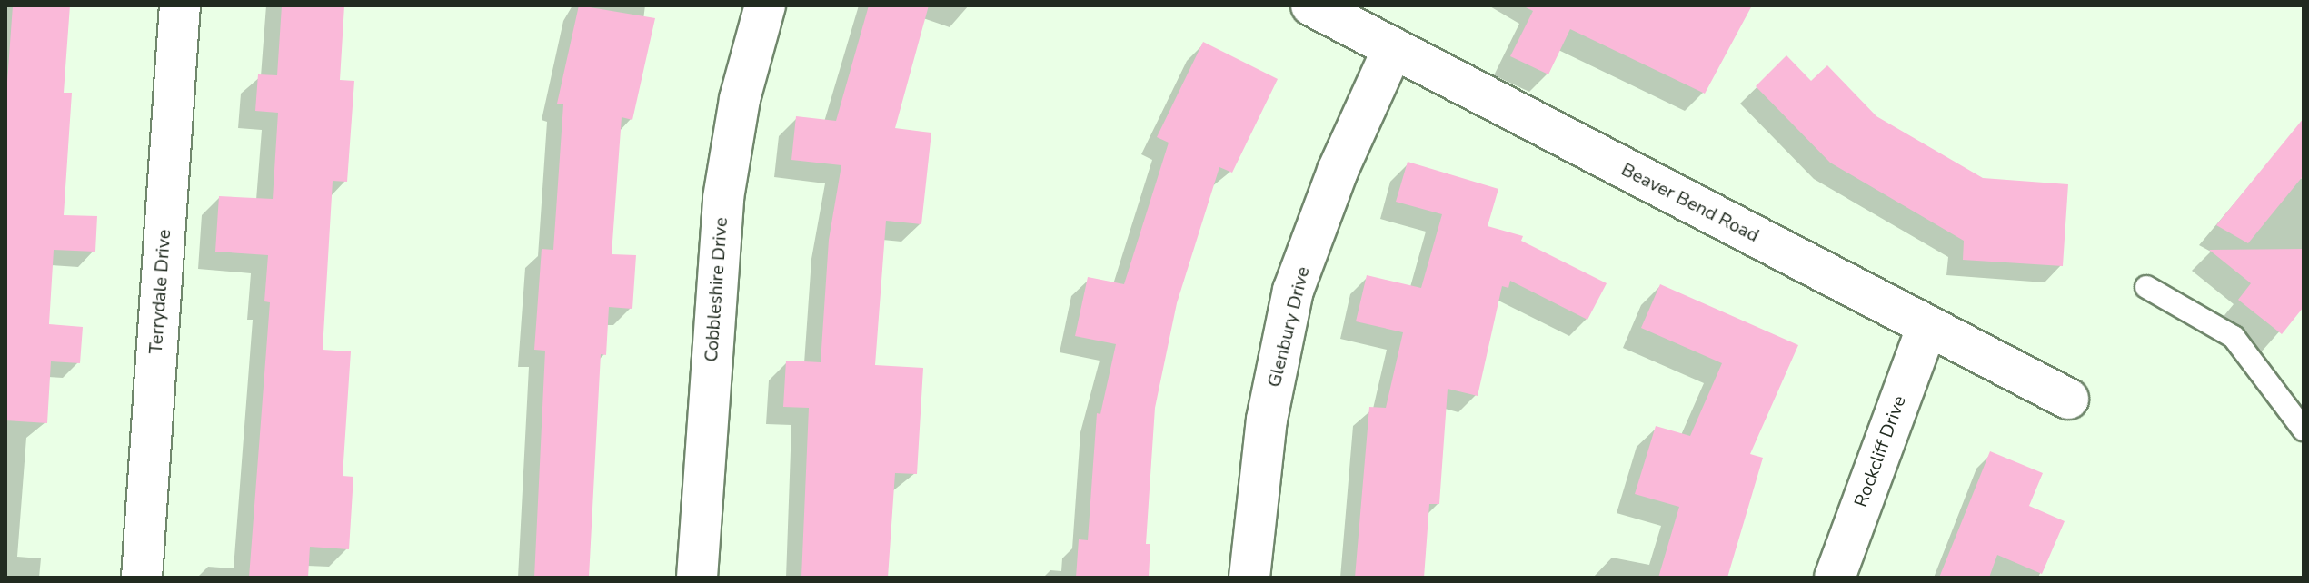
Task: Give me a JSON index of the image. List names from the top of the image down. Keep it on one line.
{"streets":{"street":["Beaver Bend Road","Cobbleshire Drive","Terrydale Drive","Glenbury Drive","Rockcliff Drive"]},"crossings":[["Beaver Bend Road","Glenbury Drive"],["Beaver Bend Road","Rockcliff Drive"]]}
